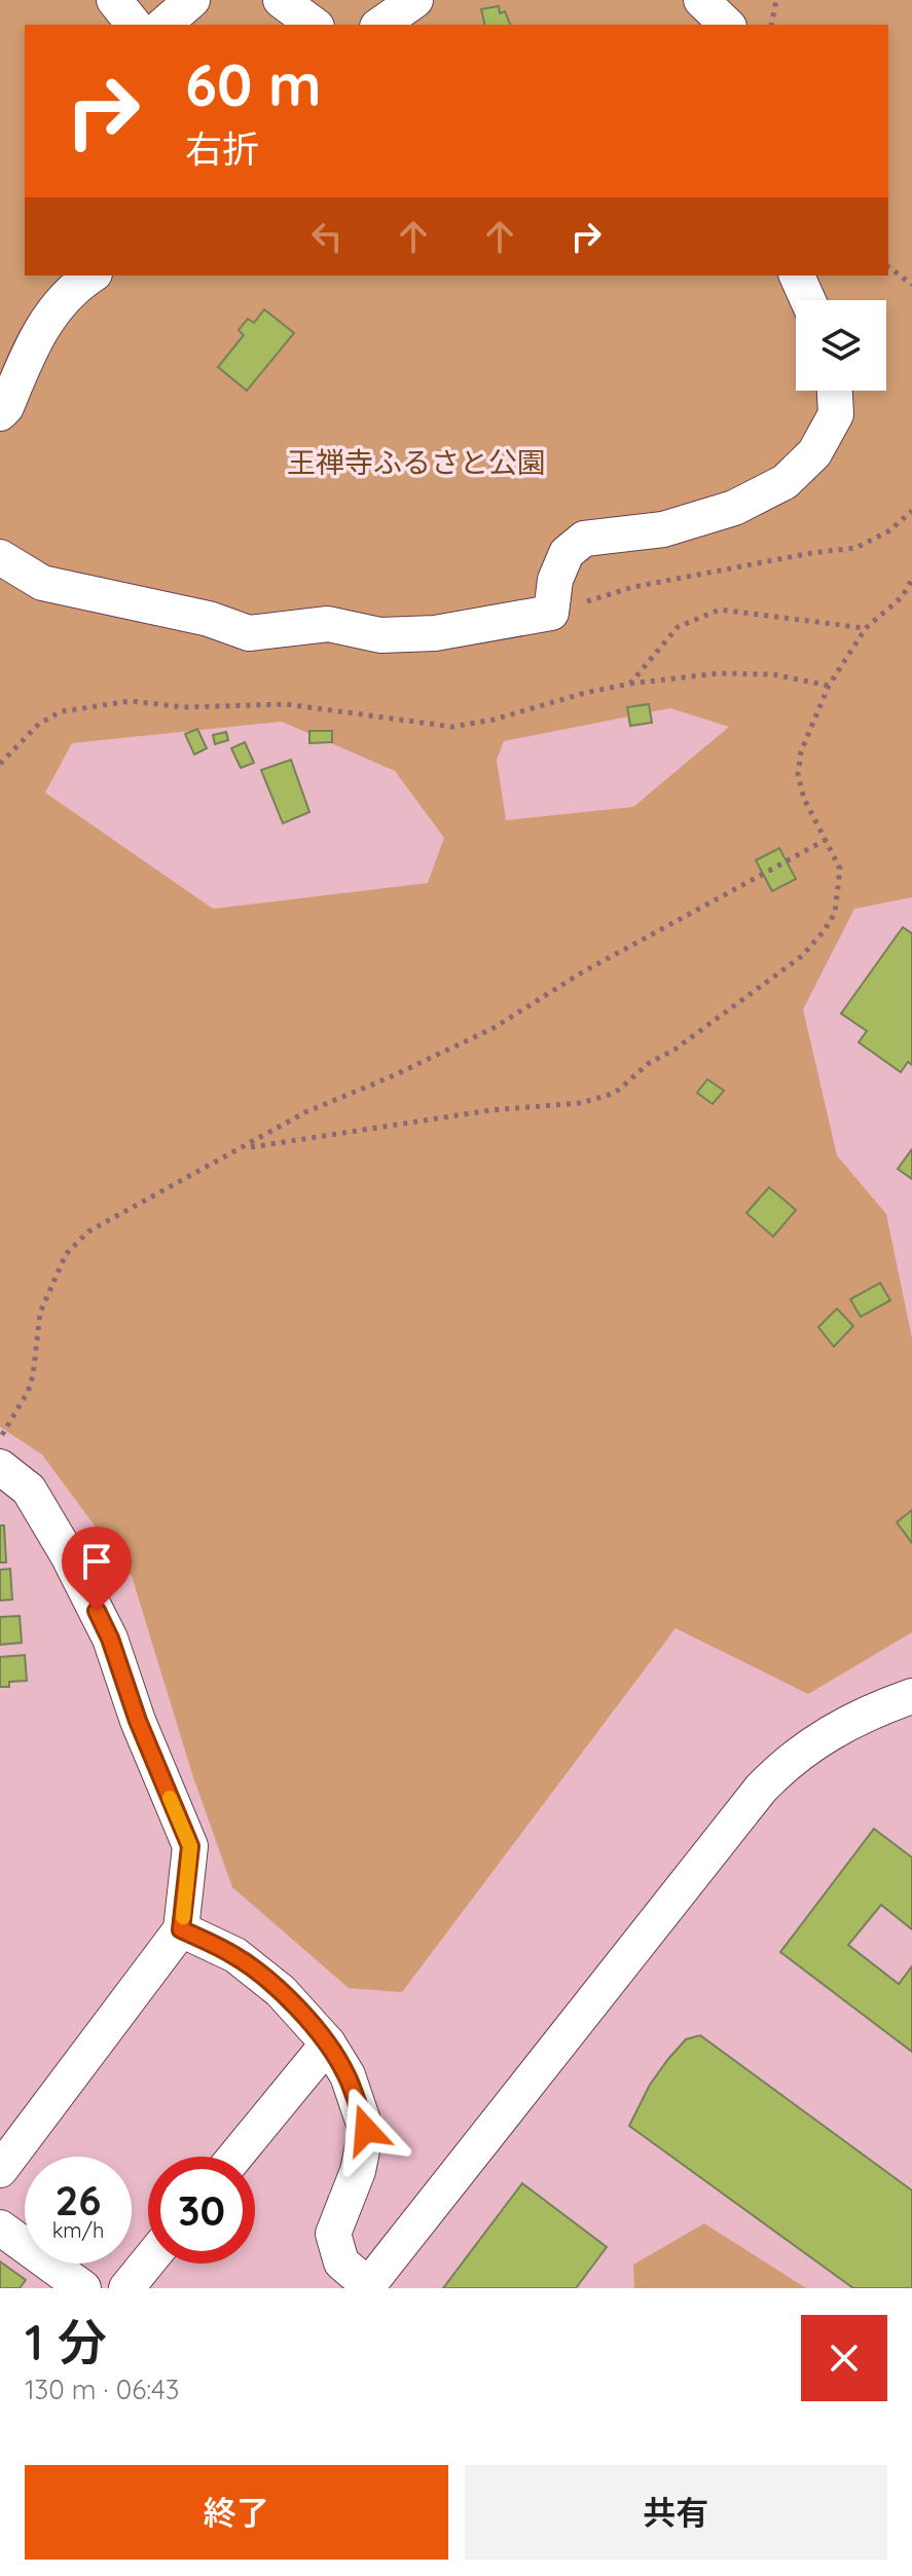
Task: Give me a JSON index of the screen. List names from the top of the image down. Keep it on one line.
{"parks":["王禅寺ふるさと公園"],"page":{"turn":["60 m","右折"],"speed":"26 km/h","limit":"30","heading":["1 分","130 m · 06:43"],"buttons":["終了","共有"]}}
